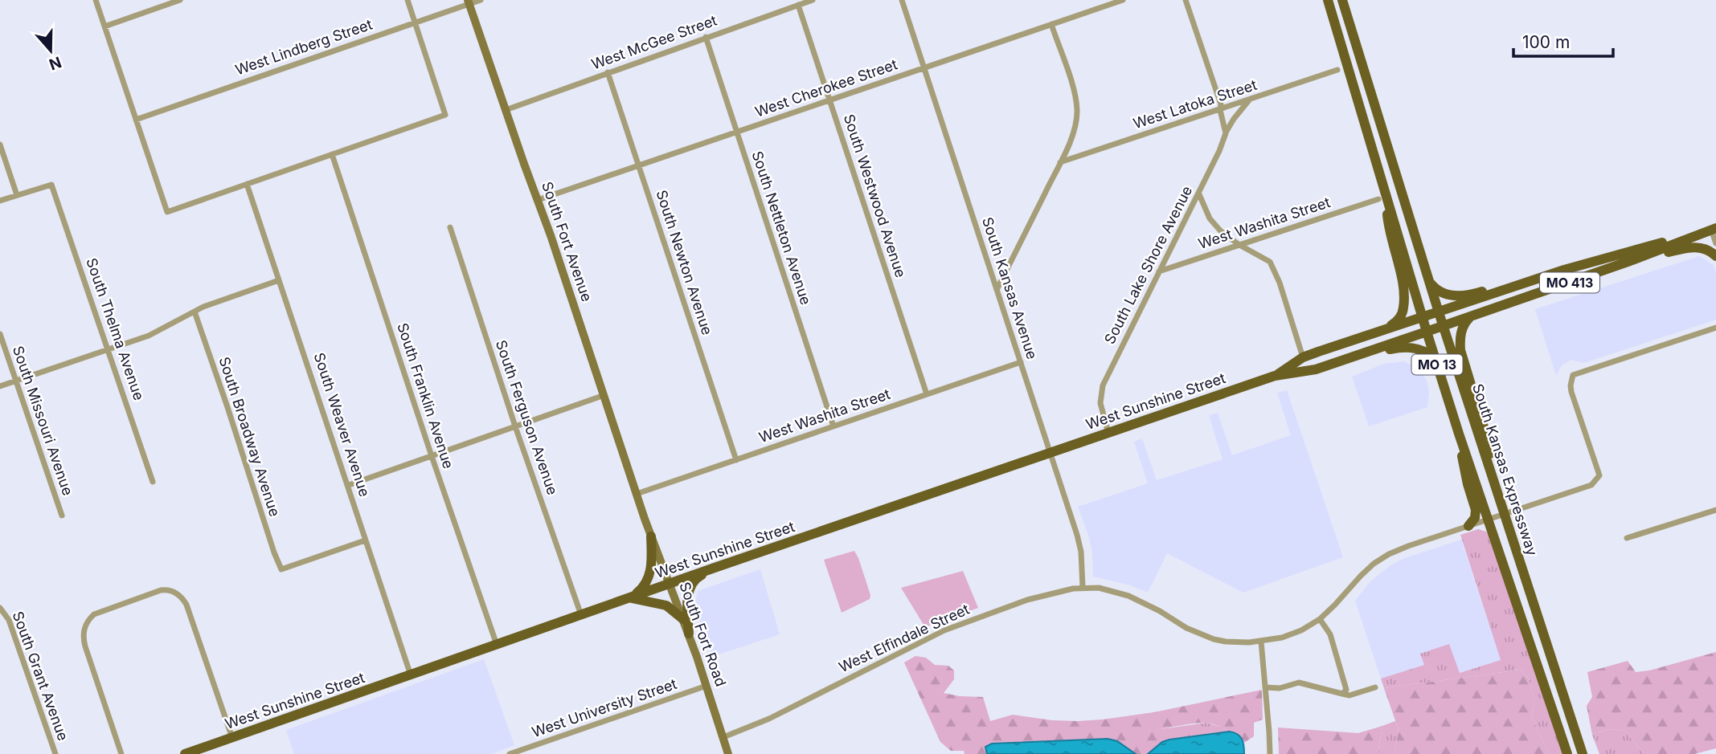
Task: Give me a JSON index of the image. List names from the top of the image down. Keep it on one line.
{"streets":{"main road":["MO 413","MO 13","West Sunshine Street","South Kansas Expressway"],"street":["West McGee Street","West Lindberg Street","West Cherokee Street","West Latoka Street","South Westwood Avenue","West Washita Street","South Nettleton Avenue","South Fort Avenue","South Newton Avenue","South Lake Shore Avenue","South Kansas Avenue","South Thelma Avenue","South Franklin Avenue","South Ferguson Avenue","South Missouri Avenue","South Weaver Avenue","South Broadway Avenue","South Fort Road","West Elfindale Street","South Grant Avenue","West University Street"]},"crossings":[["West McGee Street","South Westwood Avenue"],["West McGee Street","South Nettleton Avenue"],["West McGee Street","South Fort Avenue"],["West McGee Street","South Newton Avenue"],["West Lindberg Street","South Fort Avenue"],["West Cherokee Street","South Westwood Avenue"],["West Cherokee Street","South Nettleton Avenue"],["West Cherokee Street","South Fort Avenue"],["West Cherokee Street","South Newton Avenue"],["West Cherokee Street","South Kansas Avenue"],["West Latoka Street","South Lake Shore Avenue"],["South Westwood Avenue","West Washita Street"],["West Washita Street","South Nettleton Avenue"],["West Washita Street","South Fort Avenue"],["West Washita Street","South Newton Avenue"],["West Washita Street","South Lake Shore Avenue"],["West Washita Street","South Kansas Avenue"],["West Washita Street","South Kansas Expressway"],["West Washita Street","South Fort Road"],["South Fort Avenue","South Fort Road"],["South Lake Shore Avenue","West Sunshine Street"],["South Kansas Avenue","West Sunshine Street"],["South Kansas Avenue","West Elfindale Street"],["South Franklin Avenue","West Sunshine Street"],["West Sunshine Street","South Ferguson Avenue"],["West Sunshine Street","South Weaver Avenue"],["West Sunshine Street","South Kansas Expressway"],["West Sunshine Street","South Fort Road"],["South Weaver Avenue","South Broadway Avenue"],["South Kansas Expressway","West Elfindale Street"],["South Fort Road","West Elfindale Street"],["South Fort Road","West University Street"]],"scale_bar":"100 m","north":"bottom"}
